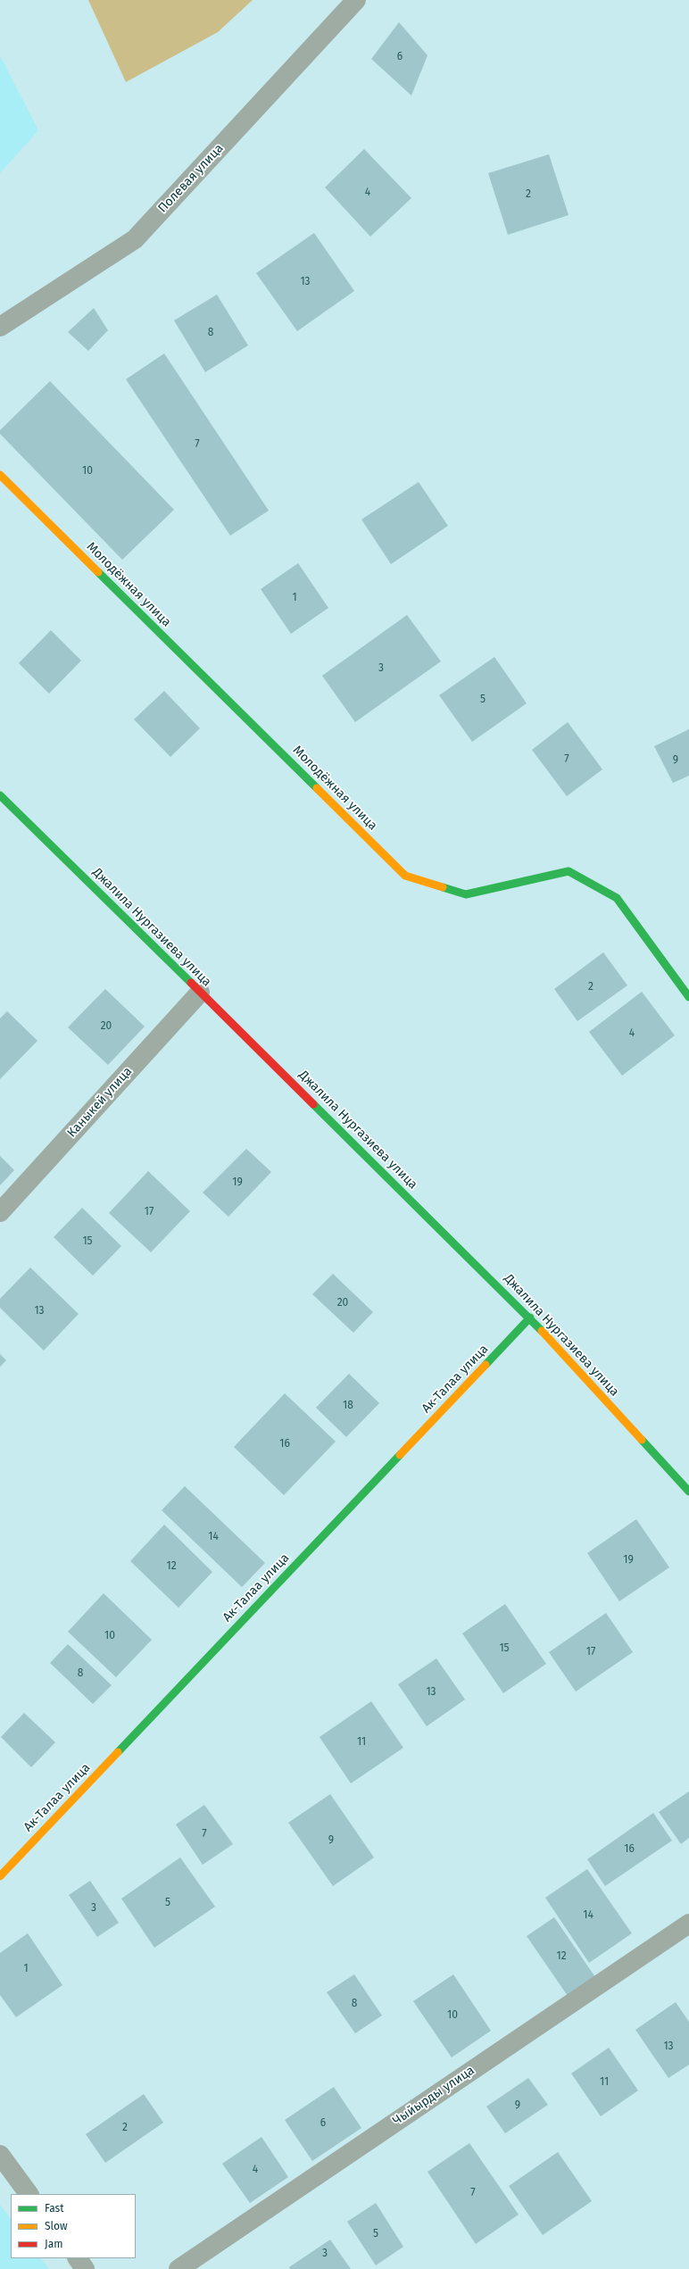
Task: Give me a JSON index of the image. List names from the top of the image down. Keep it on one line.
{"streets":{"street":["Полевая улица","Молодёжная улица","Джалила Нургазиева улица","Каныкей улица","Ак-Талаа улица","Чыйырды улица"]},"crossings":[["Джалила Нургазиева улица","Каныкей улица"],["Джалила Нургазиева улица","Ак-Талаа улица"]],"house_numbers":["6","4","2","13","8","7","10","1","3","5","7","9","2","20","4","19","17","15","20","13","18","16","14","19","12","10","15","17","8","13","11","7","9","16","5","3","14","12","1","8","10","13","11","9","6","2","4","7","5","3"],"legend":["Fast","Slow","Jam"]}
